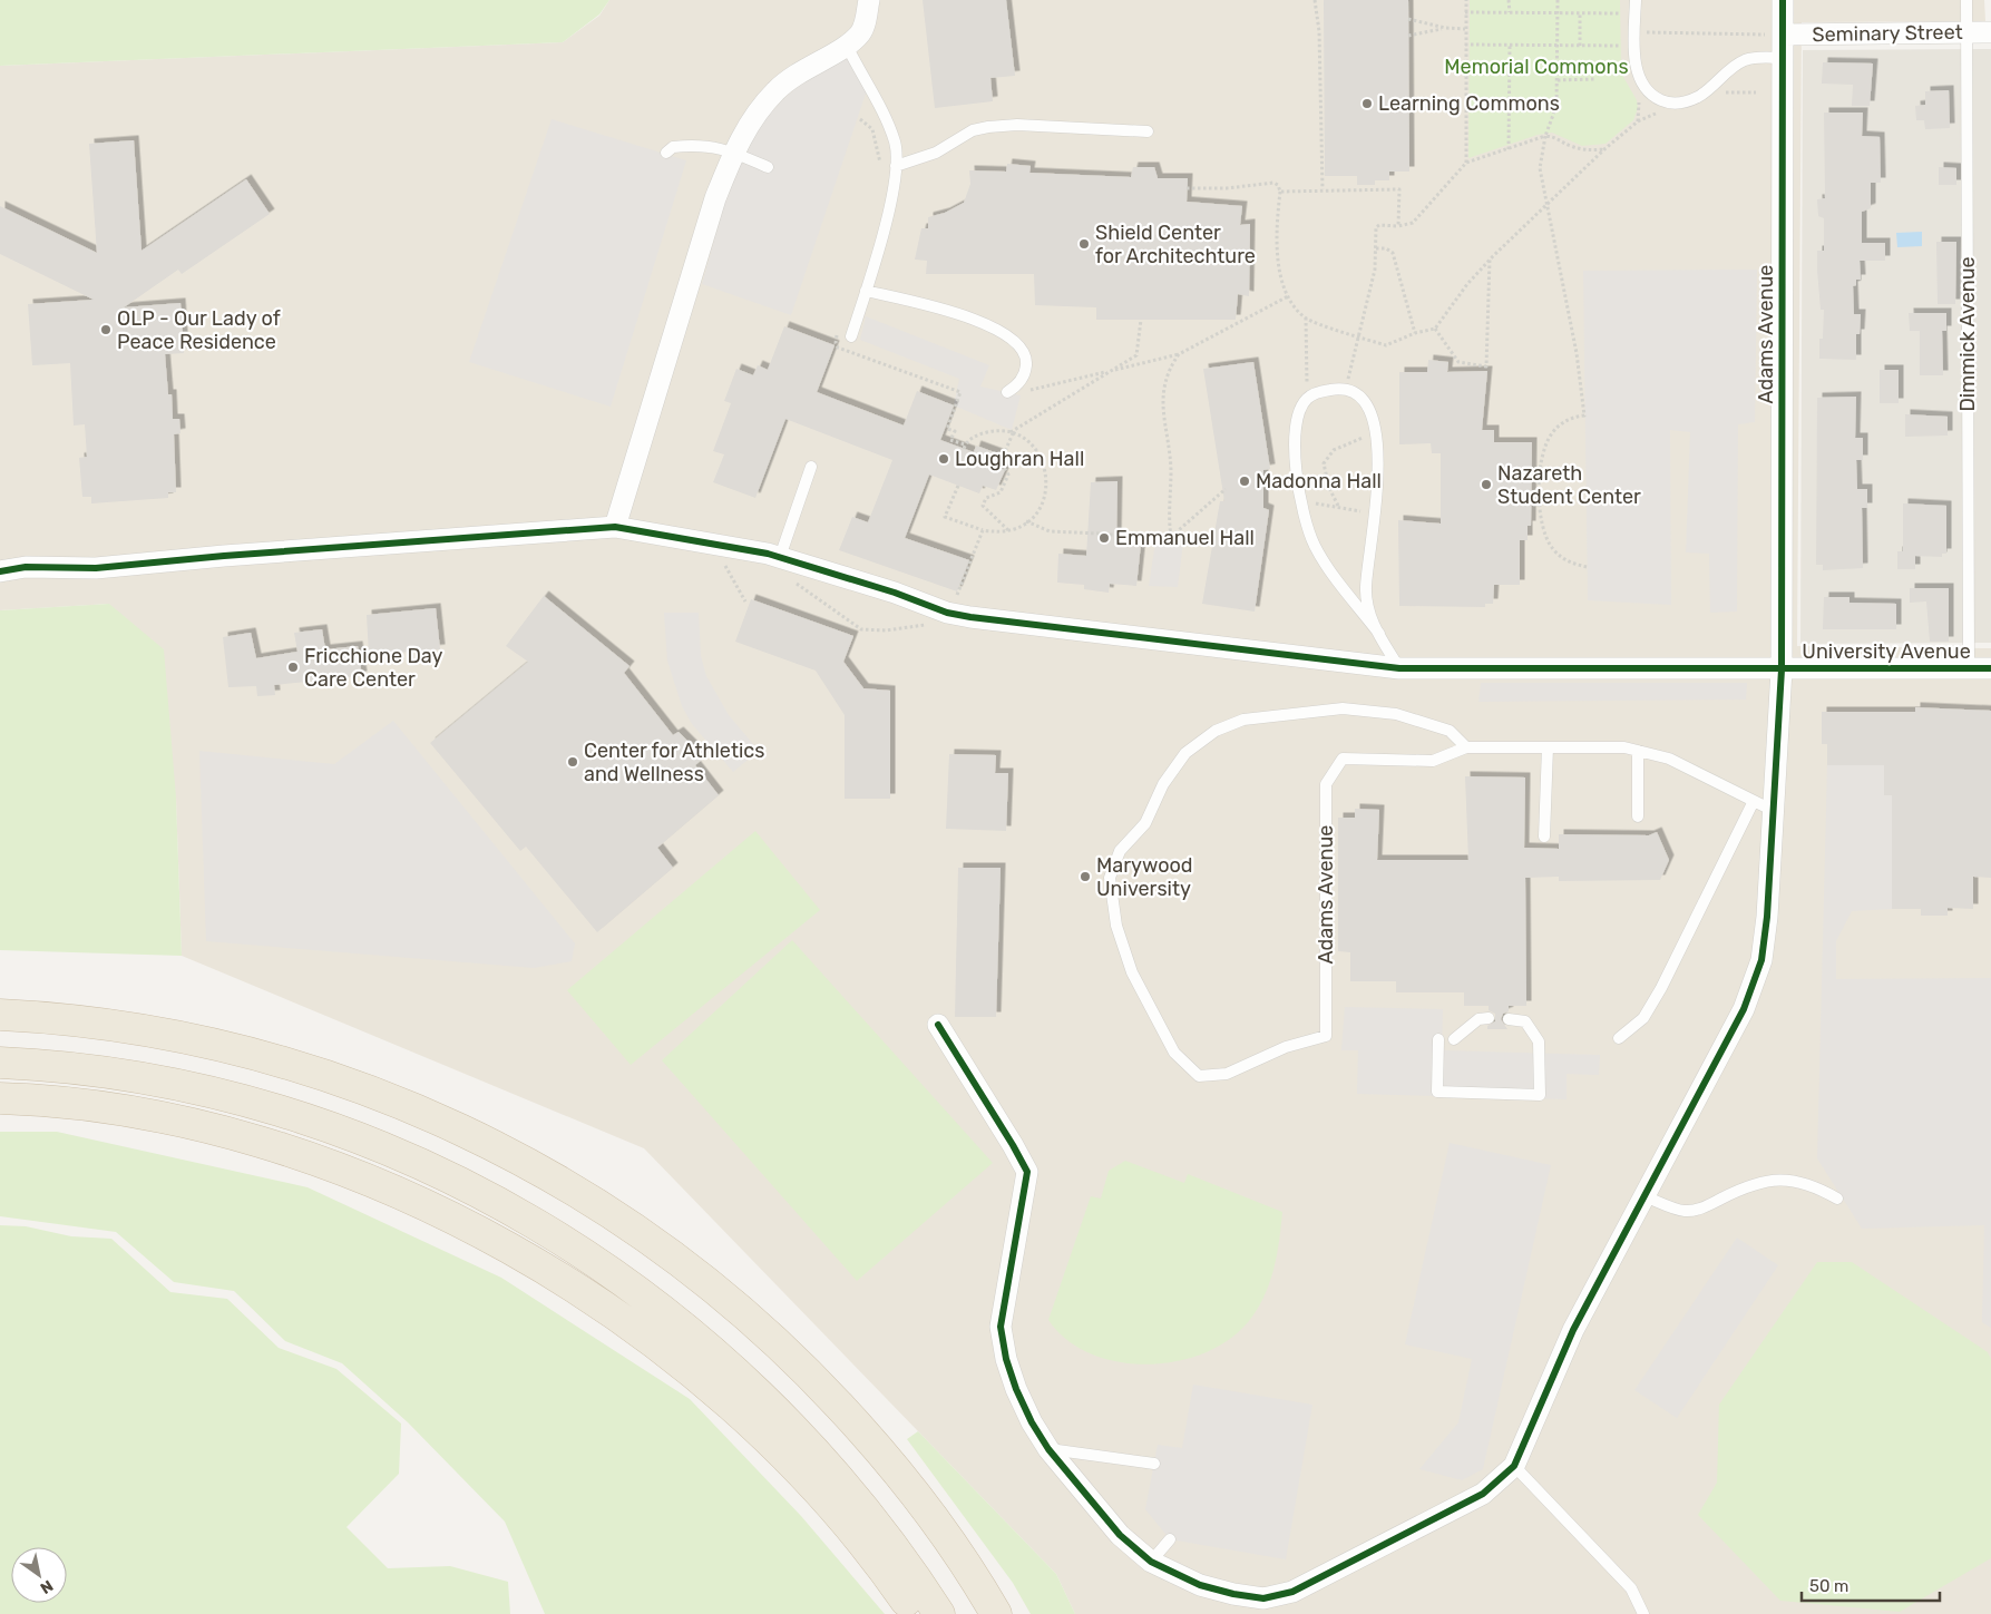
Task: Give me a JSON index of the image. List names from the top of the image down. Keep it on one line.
{"streets":{"street":["Seminary Street","Adams Avenue","University Avenue"],"lane":["Dimmick Avenue"]},"crossings":[["Seminary Street","Adams Avenue"],["Seminary Street","Dimmick Avenue"],["Adams Avenue","University Avenue"],["Dimmick Avenue","University Avenue"]],"parks":["Memorial Commons"],"places":["Learning Commons","Shield Center for Architechture","OLP - Our Lady of Peace Residence","Loughran Hall","Madonna Hall","Nazareth Student Center","Emmanuel Hall","Fricchione Day Care Center","Center for Athletics and Wellness","Marywood University"],"scale_bar":"50 m","north":"bottom right"}
